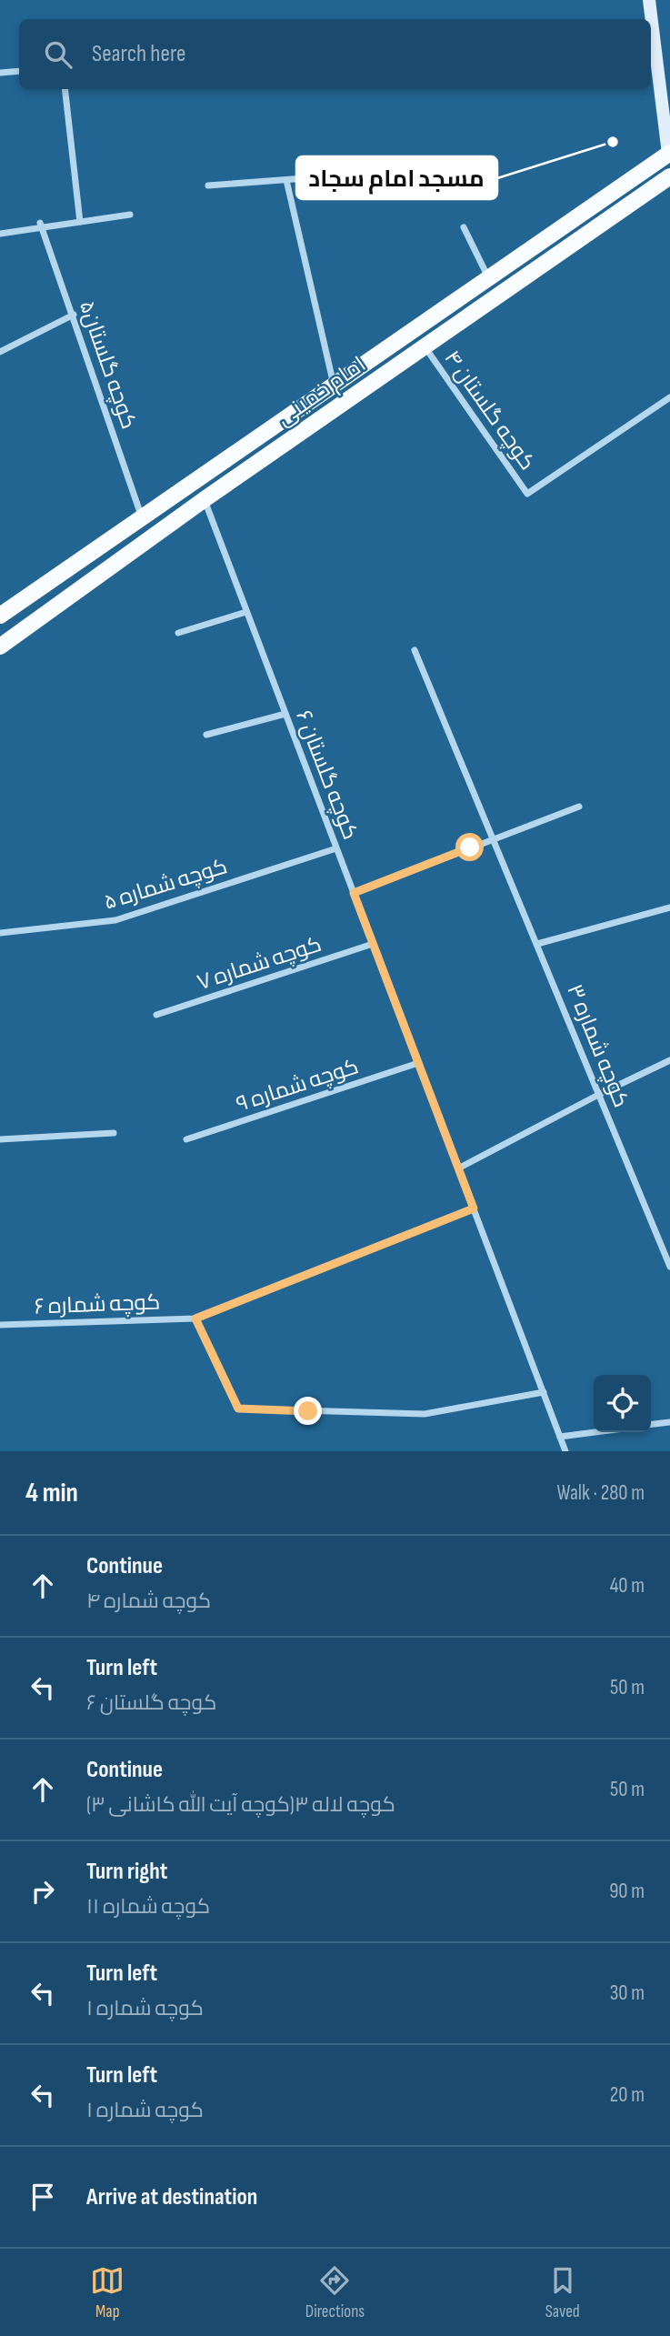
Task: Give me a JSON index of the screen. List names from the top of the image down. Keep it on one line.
{"streets":{"main road":["امام خمینی"],"street":["کوچه گلستان۵","کوچه گلستان ۴","کوچه گلستان ۶","کوچه شماره ۵","کوچه شماره ۷","کوچه شماره ۳","کوچه شماره ۹","کوچه شماره ۶"]},"crossings":[["کوچه گلستان۵","امام خمینی"],["امام خمینی","کوچه گلستان ۴"],["امام خمینی","کوچه گلستان ۶"],["کوچه گلستان ۶","کوچه شماره ۵"],["کوچه گلستان ۶","کوچه شماره ۷"],["کوچه گلستان ۶","کوچه شماره ۹"],["کوچه گلستان ۶","کوچه شماره ۶"]],"places":["مسجد امام سجاد"],"page":{"search":"Search here","heading":["4 min","Walk · 280 m"],"list":[["Continue","کوچه شماره ۴","40 m"],["Turn left","کوچه گلستان ۶","50 m"],["Continue","کوچه لاله ۳(کوچه آیت الله کاشانی ۳)","50 m"],["Turn right","کوچه شماره ۱۱","90 m"],["Turn left","کوچه شماره ۱","30 m"],["Turn left","کوچه شماره ۱","20 m"],"Arrive at destination"],"nav":["Map","Directions","Saved"]}}
